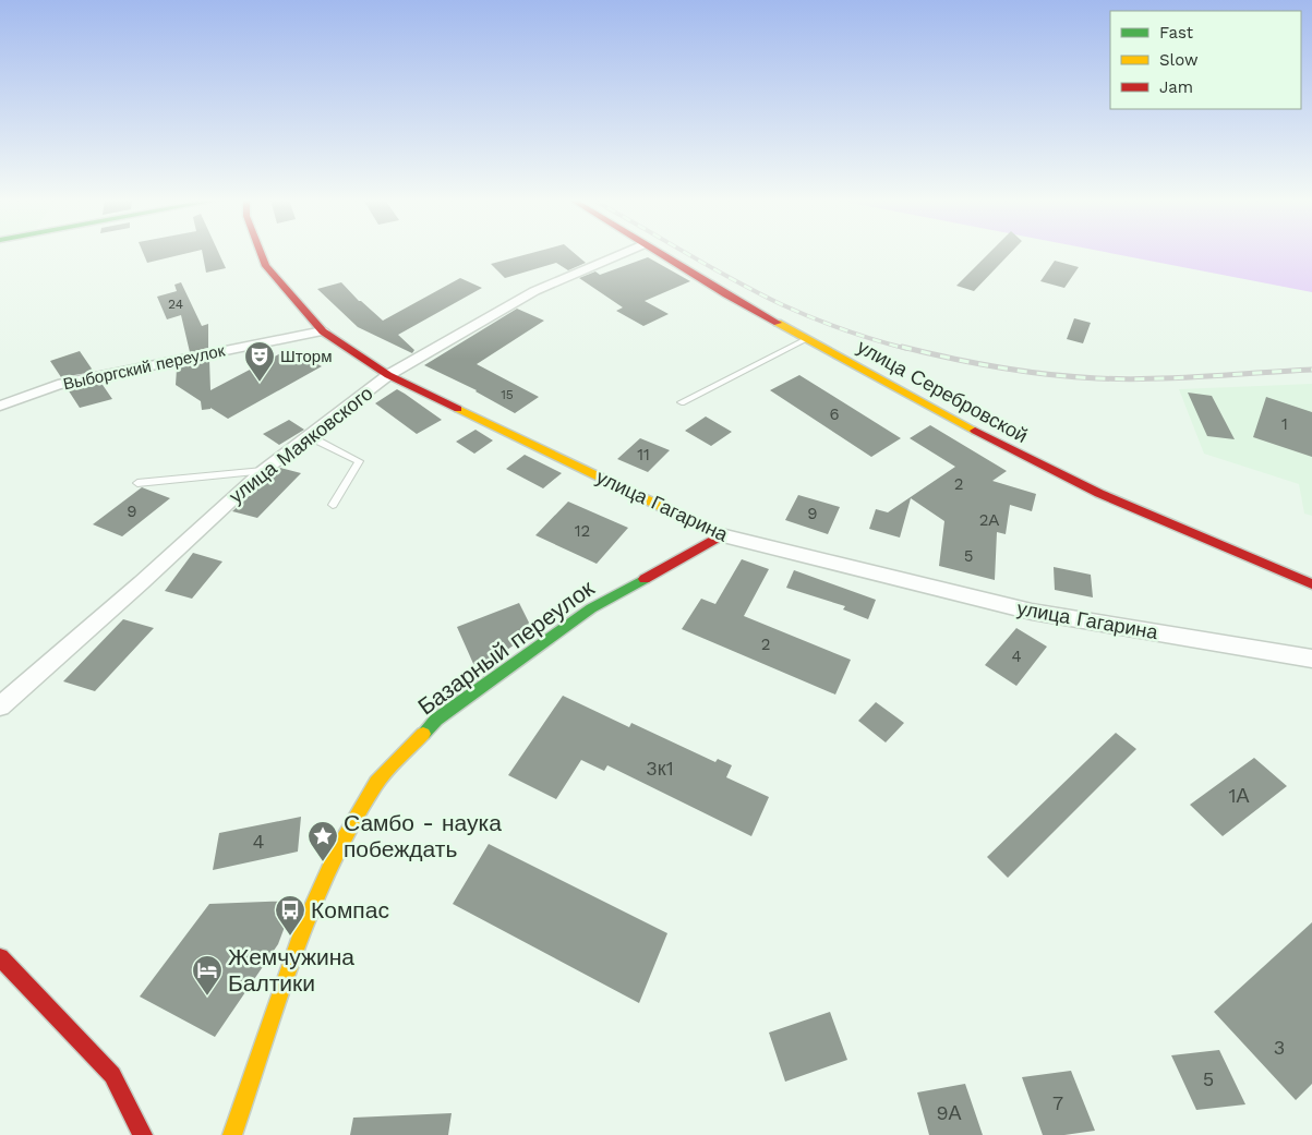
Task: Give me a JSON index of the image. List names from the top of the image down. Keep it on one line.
{"streets":{"street":["Выборгский переулок","улица Серебровской","улица Маяковского","улица Гагарина","Базарный переулок"]},"crossings":[["Выборгский переулок","улица Гагарина"],["улица Маяковского","улица Гагарина"],["улица Гагарина","Базарный переулок"]],"places":{"theatre":["Шторм"],"place":["Самбо - наука побеждать"],"bus stop":["Компас"],"hotel":["Жемчужина Балтики"]},"house_numbers":["24","15","6","1","11","2","9","9","2А","12","5","2","4","3к1","1А","4","3","5","7","9А"],"legend":["Fast","Slow","Jam"]}
